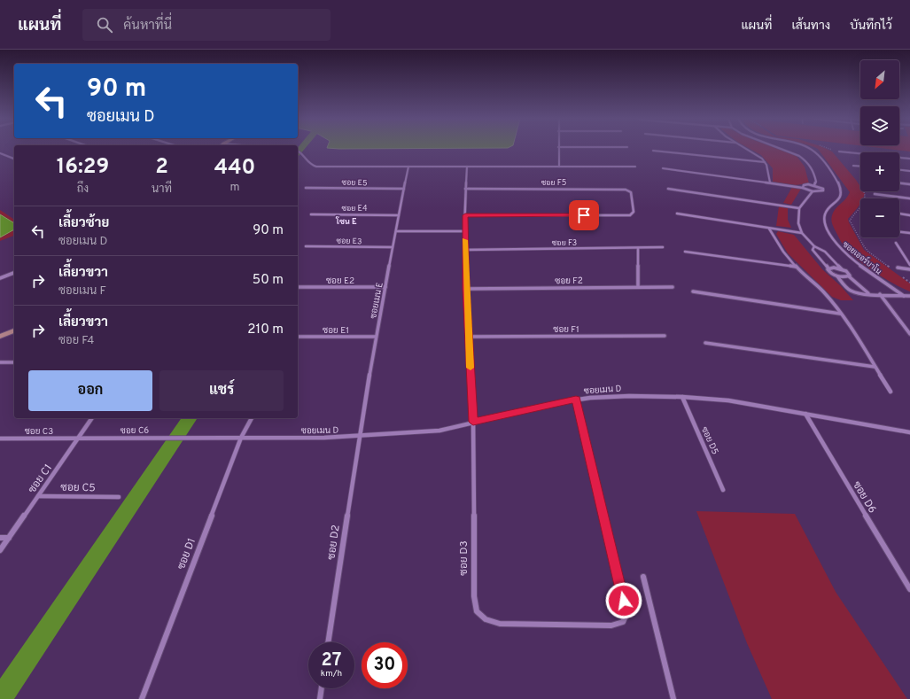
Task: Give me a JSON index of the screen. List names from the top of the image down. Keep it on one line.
{"streets":{"street":["ซอย E5","ซอย F5","ซอย E4","ซอย E3","ซอย F3","ซอยเออร์บาโน","ซอย E2","ซอย F2","ซอยเมน E","ซอย F1","ซอย E1","ซอยเมน D","ซอย C6","ซอย C3","ซอย D5","ซอย C1","ซอย C5","ซอย D6","ซอย D2","ซอย D1","ซอย D3"]},"crossings":[["ซอย E5","ซอยเมน E"],["ซอย F5","ซอย D3"],["ซอย E4","ซอยเมน E"],["ซอย E3","ซอยเมน E"],["ซอย F3","ซอย D3"],["ซอย E2","ซอยเมน E"],["ซอย F2","ซอย D3"],["ซอยเมน E","ซอย E1"],["ซอยเมน E","ซอยเมน D"],["ซอยเมน E","ซอย D2"],["ซอย F1","ซอย D3"],["ซอยเมน D","ซอย C6"],["ซอยเมน D","ซอย D5"],["ซอยเมน D","ซอย D6"],["ซอยเมน D","ซอย D2"],["ซอยเมน D","ซอย D1"],["ซอยเมน D","ซอย D3"],["ซอย C6","ซอย C3"],["ซอย C6","ซอย C1"],["ซอย C3","ซอย C1"],["ซอย C1","ซอย C5"]],"districts":["โซน E"],"north":"bottom left","page":{"header":"แผนที่","search":"ค้นหาที่นี่","nav":["แผนที่","เส้นทาง","บันทึกไว้"],"map_buttons":["+","−"],"turn":["90 m","ซอยเมน D"],"eta":["16:29","ถึง","2","นาที","440","m"],"list":[{"name":"เลี้ยวซ้าย","note":"ซอยเมน D","value":"90 m"},{"name":"เลี้ยวขวา","note":"ซอยเมน F","value":"50 m"},{"name":"เลี้ยวขวา","note":"ซอย F4","value":"210 m"}],"buttons":["ออก","แชร์"],"speed":"27 km/h","limit":"30"}}
